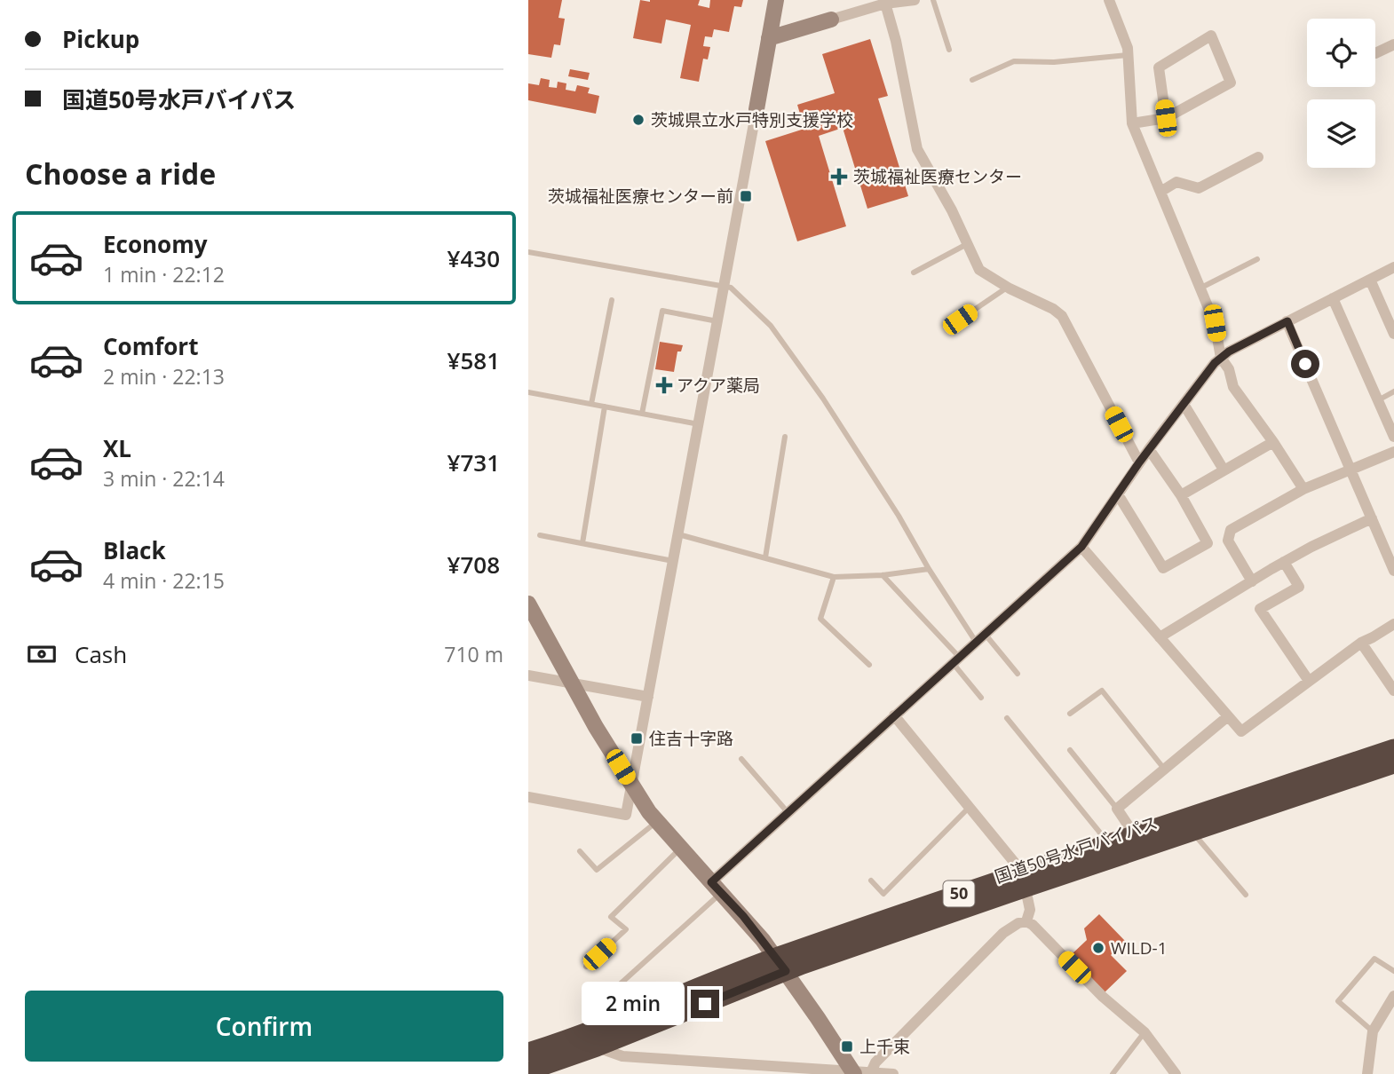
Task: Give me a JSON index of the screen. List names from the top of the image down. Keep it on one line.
{"streets":{"highway":["国道50号水戸バイパス","50"]},"places":{"other":["茨城県立水戸特別支援学校","WILD-1"],"health":["茨城福祉医療センター","アクア薬局"],"transit":["茨城福祉医療センター前","住吉十字路","上千束"]},"page":{"banner":["Pickup","国道50号水戸バイパス"],"heading":"Choose a ride","list":[{"name":"Economy","note":"1 min · 22:12","value":"¥430"},{"name":"Comfort","note":"2 min · 22:13","value":"¥581"},{"name":"XL","note":"3 min · 22:14","value":"¥731"},{"name":"Black","note":"4 min · 22:15","value":"¥708"}],"pay":["Cash","710 m"],"buttons":"Confirm","bubble":"2 min"}}
